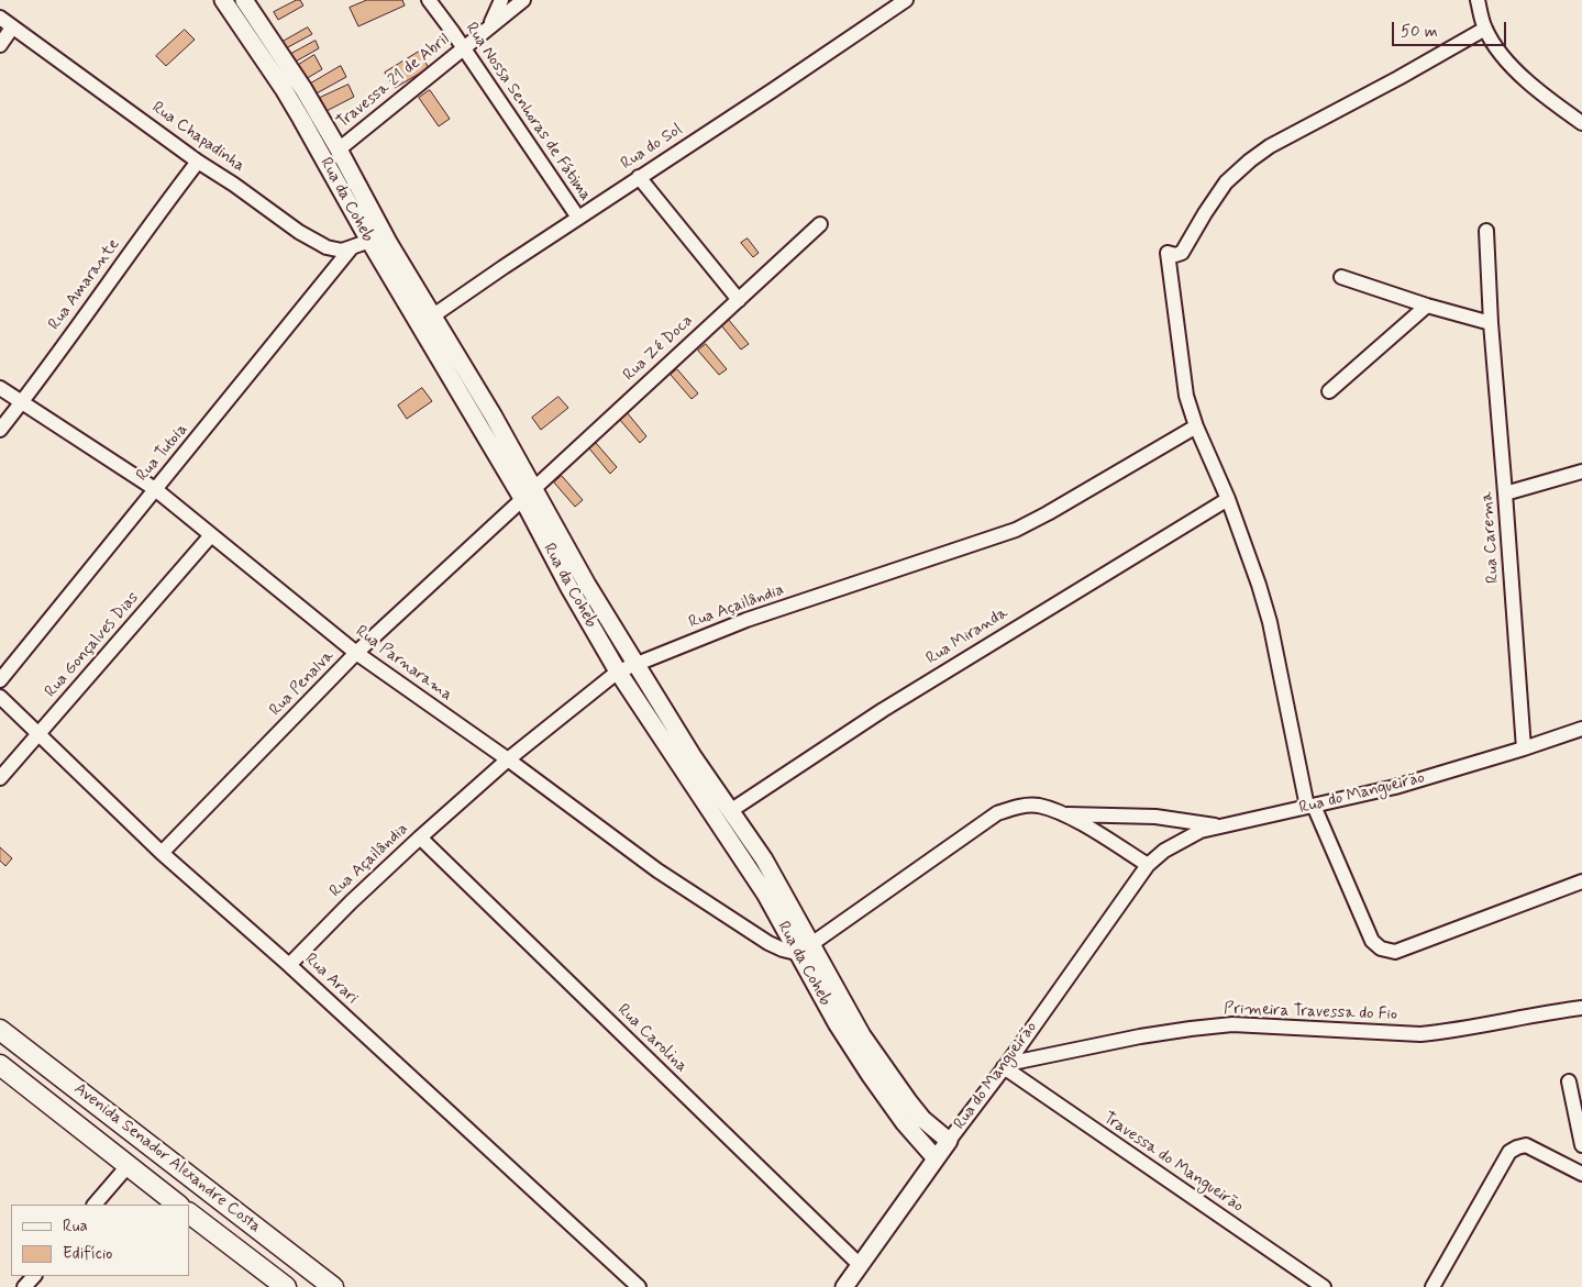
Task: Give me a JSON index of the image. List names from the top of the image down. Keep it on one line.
{"streets":{"main road":["Avenida Senador Alexandre Costa"],"street":["Travessa 21 de Abril","Rua Nossa Senhoras de Fátima","Rua Chapadinha","Rua do Sol","Rua da Coheb","Rua Amarante","Rua Zé Doca","Rua Tutoia","Rua Carema","Rua Açailândia","Rua Miranda","Rua Gonçalves Dias","Rua Parnarama","Rua Penalva","Rua do Mangueirão","Rua Arari","Primeira Travessa do Fio","Rua Carolina","Travessa do Mangueirão"]},"crossings":[["Travessa 21 de Abril","Rua Nossa Senhoras de Fátima"],["Travessa 21 de Abril","Rua da Coheb"],["Rua Nossa Senhoras de Fátima","Rua do Sol"],["Rua Chapadinha","Rua da Coheb"],["Rua Chapadinha","Rua Amarante"],["Rua Chapadinha","Rua Tutoia"],["Rua do Sol","Rua da Coheb"],["Rua da Coheb","Rua Zé Doca"],["Rua da Coheb","Rua Açailândia"],["Rua da Coheb","Rua Miranda"],["Rua da Coheb","Rua Parnarama"],["Rua da Coheb","Rua Penalva"],["Rua da Coheb","Rua do Mangueirão"],["Rua Amarante","Rua Parnarama"],["Rua Zé Doca","Rua Penalva"],["Rua Tutoia","Rua Parnarama"],["Rua Carema","Rua do Mangueirão"],["Rua Açailândia","Rua Parnarama"],["Rua Açailândia","Rua Arari"],["Rua Açailândia","Rua Carolina"],["Rua Gonçalves Dias","Rua Parnarama"],["Rua Gonçalves Dias","Rua Arari"],["Rua Parnarama","Rua Penalva"],["Rua Penalva","Rua Arari"],["Rua do Mangueirão","Primeira Travessa do Fio"],["Rua do Mangueirão","Rua Carolina"],["Rua do Mangueirão","Travessa do Mangueirão"],["Primeira Travessa do Fio","Travessa do Mangueirão"]],"legend":["Rua","Edifício"],"scale_bar":"50 m"}
